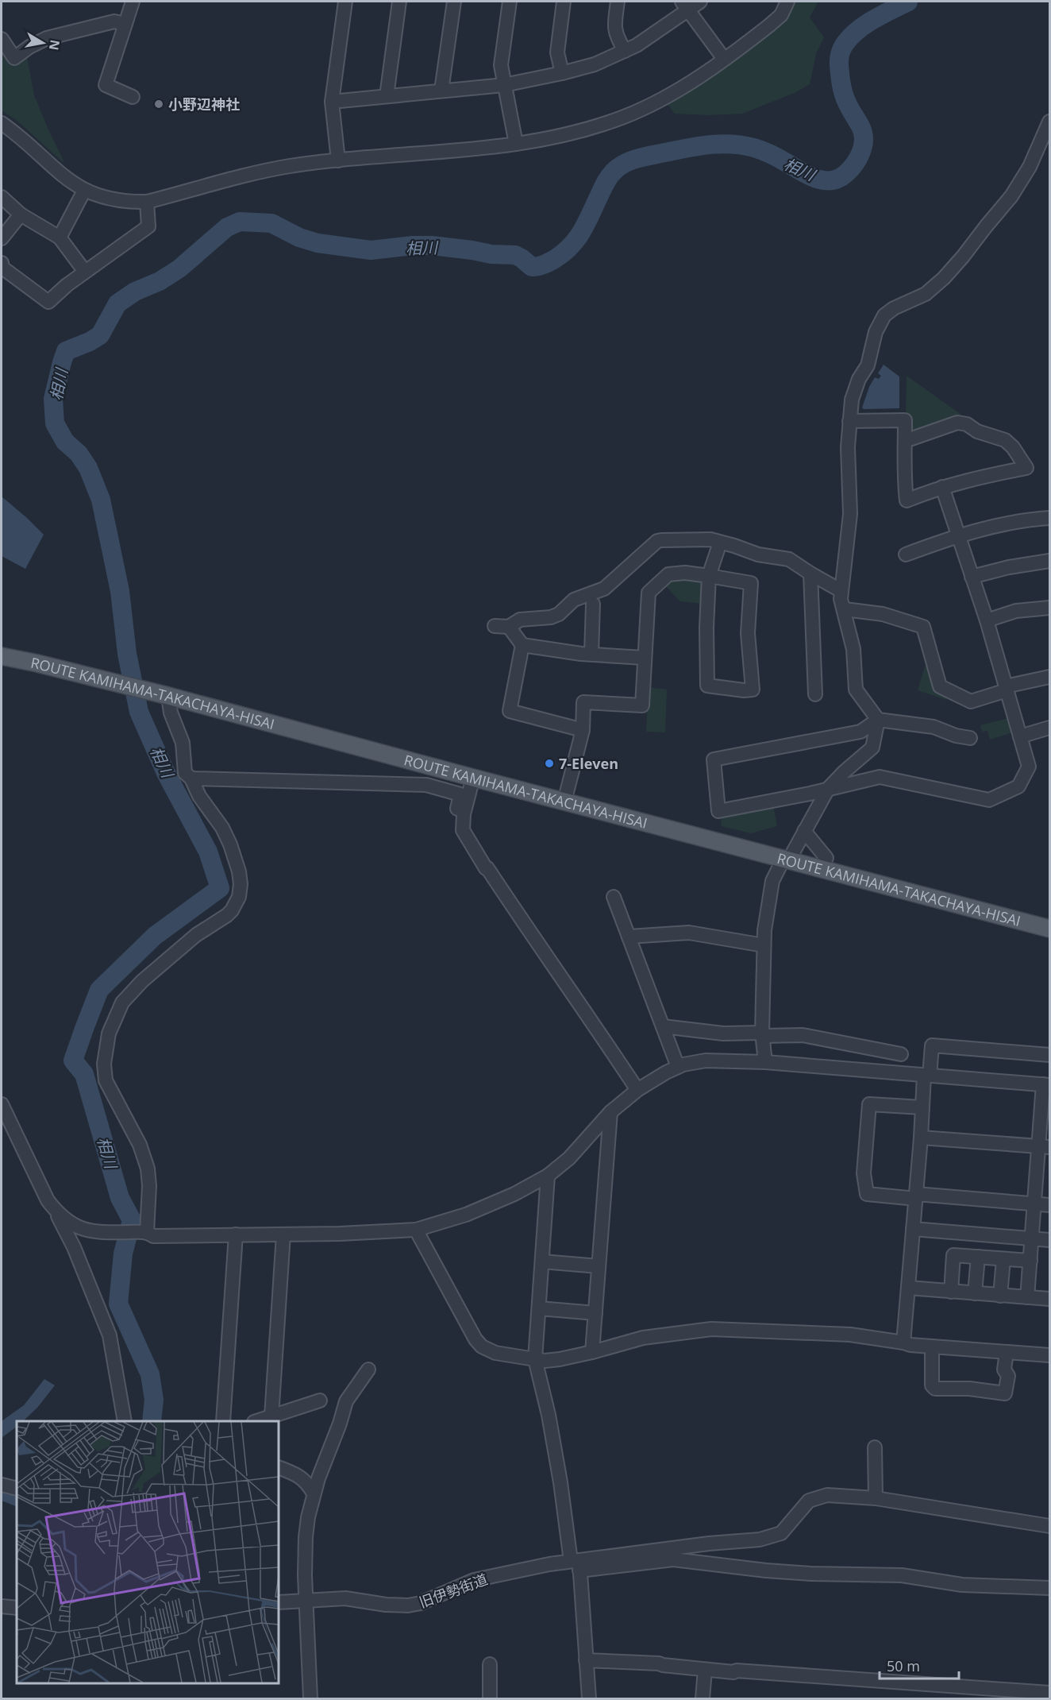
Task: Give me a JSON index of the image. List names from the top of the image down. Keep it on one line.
{"streets":{"main road":["ROUTE KAMIHAMA-TAKACHAYA-HISAI"],"street":["旧伊勢街道"]},"water":["相川"],"places":["小野辺神社","7-Eleven"],"scale_bar":"50 m","north":"right"}
